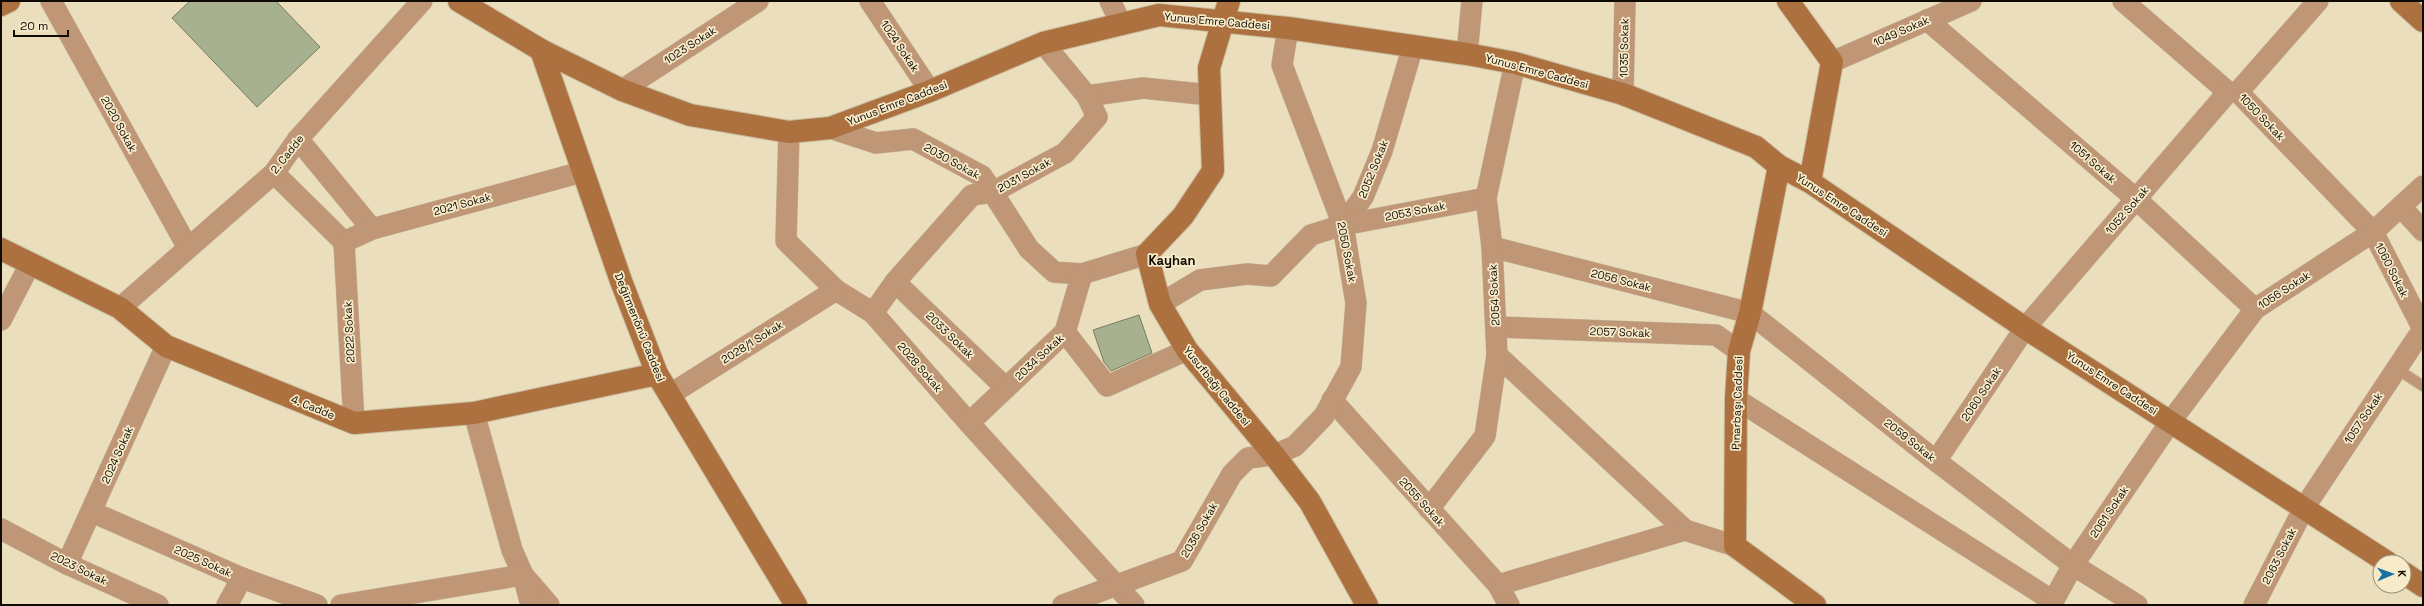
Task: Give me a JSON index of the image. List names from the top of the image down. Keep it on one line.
{"streets":{"street":["Yunus Emre Caddesi","1049 Sokak","1023 Sokak","1024 Sokak","1035 Sokak","1050 Sokak","2020 Sokak","2. Cadde","2030 Sokak","1051 Sokak","2052 Sokak","2031 Sokak","2021 Sokak","1052 Sokak","2053 Sokak","2050 Sokak","1060 Sokak","2056 Sokak","1056 Sokak","2054 Sokak","Değirmenönü Caddesi","2022 Sokak","2057 Sokak","2033 Sokak","2028/1 Sokak","2034 Sokak","2028 Sokak","Yusufbağı Caddesi","2060 Sokak","Pınarbaşı Caddesi","4. Cadde","1057 Sokak","2059 Sokak","2024 Sokak","2055 Sokak","2061 Sokak","2036 Sokak","2063 Sokak","2025 Sokak","2023 Sokak"]},"crossings":[["Yunus Emre Caddesi","1023 Sokak"],["Yunus Emre Caddesi","1024 Sokak"],["Yunus Emre Caddesi","1035 Sokak"],["Yunus Emre Caddesi","2030 Sokak"],["Yunus Emre Caddesi","2052 Sokak"],["Yunus Emre Caddesi","2031 Sokak"],["Yunus Emre Caddesi","1052 Sokak"],["Yunus Emre Caddesi","2050 Sokak"],["Yunus Emre Caddesi","1056 Sokak"],["Yunus Emre Caddesi","2054 Sokak"],["Yunus Emre Caddesi","Değirmenönü Caddesi"],["Yunus Emre Caddesi","2028 Sokak"],["Yunus Emre Caddesi","2060 Sokak"],["Yunus Emre Caddesi","Pınarbaşı Caddesi"],["Yunus Emre Caddesi","1057 Sokak"],["Yunus Emre Caddesi","2061 Sokak"],["Yunus Emre Caddesi","2063 Sokak"],["1049 Sokak","1051 Sokak"],["1050 Sokak","1052 Sokak"],["1050 Sokak","1060 Sokak"],["1050 Sokak","1056 Sokak"],["2020 Sokak","2. Cadde"],["2. Cadde","4. Cadde"],["2030 Sokak","2031 Sokak"],["2030 Sokak","2034 Sokak"],["2030 Sokak","Yusufbağı Caddesi"],["1051 Sokak","1052 Sokak"],["1051 Sokak","1056 Sokak"],["2052 Sokak","2053 Sokak"],["2052 Sokak","2050 Sokak"],["2031 Sokak","2033 Sokak"],["2031 Sokak","2028 Sokak"],["2021 Sokak","Değirmenönü Caddesi"],["2021 Sokak","2022 Sokak"],["1052 Sokak","2060 Sokak"],["2053 Sokak","2050 Sokak"],["2053 Sokak","2054 Sokak"],["2050 Sokak","Yusufbağı Caddesi"],["2050 Sokak","2055 Sokak"],["2050 Sokak","2036 Sokak"],["1060 Sokak","1056 Sokak"],["1060 Sokak","1057 Sokak"],["2056 Sokak","2054 Sokak"],["2056 Sokak","Pınarbaşı Caddesi"],["2056 Sokak","2059 Sokak"],["1056 Sokak","2061 Sokak"],["2054 Sokak","2057 Sokak"],["2054 Sokak","2055 Sokak"],["Değirmenönü Caddesi","2028/1 Sokak"],["Değirmenönü Caddesi","4. Cadde"],["2022 Sokak","4. Cadde"],["2057 Sokak","Pınarbaşı Caddesi"],["2033 Sokak","2034 Sokak"],["2028/1 Sokak","2028 Sokak"],["2034 Sokak","2028 Sokak"],["2028 Sokak","2036 Sokak"],["Yusufbağı Caddesi","2036 Sokak"],["2060 Sokak","2059 Sokak"],["Pınarbaşı Caddesi","2059 Sokak"],["4. Cadde","2024 Sokak"],["1057 Sokak","2063 Sokak"],["2059 Sokak","2061 Sokak"],["2024 Sokak","2025 Sokak"],["2024 Sokak","2023 Sokak"]],"districts":["Kayhan"],"scale_bar":"20 m","north":"right"}
